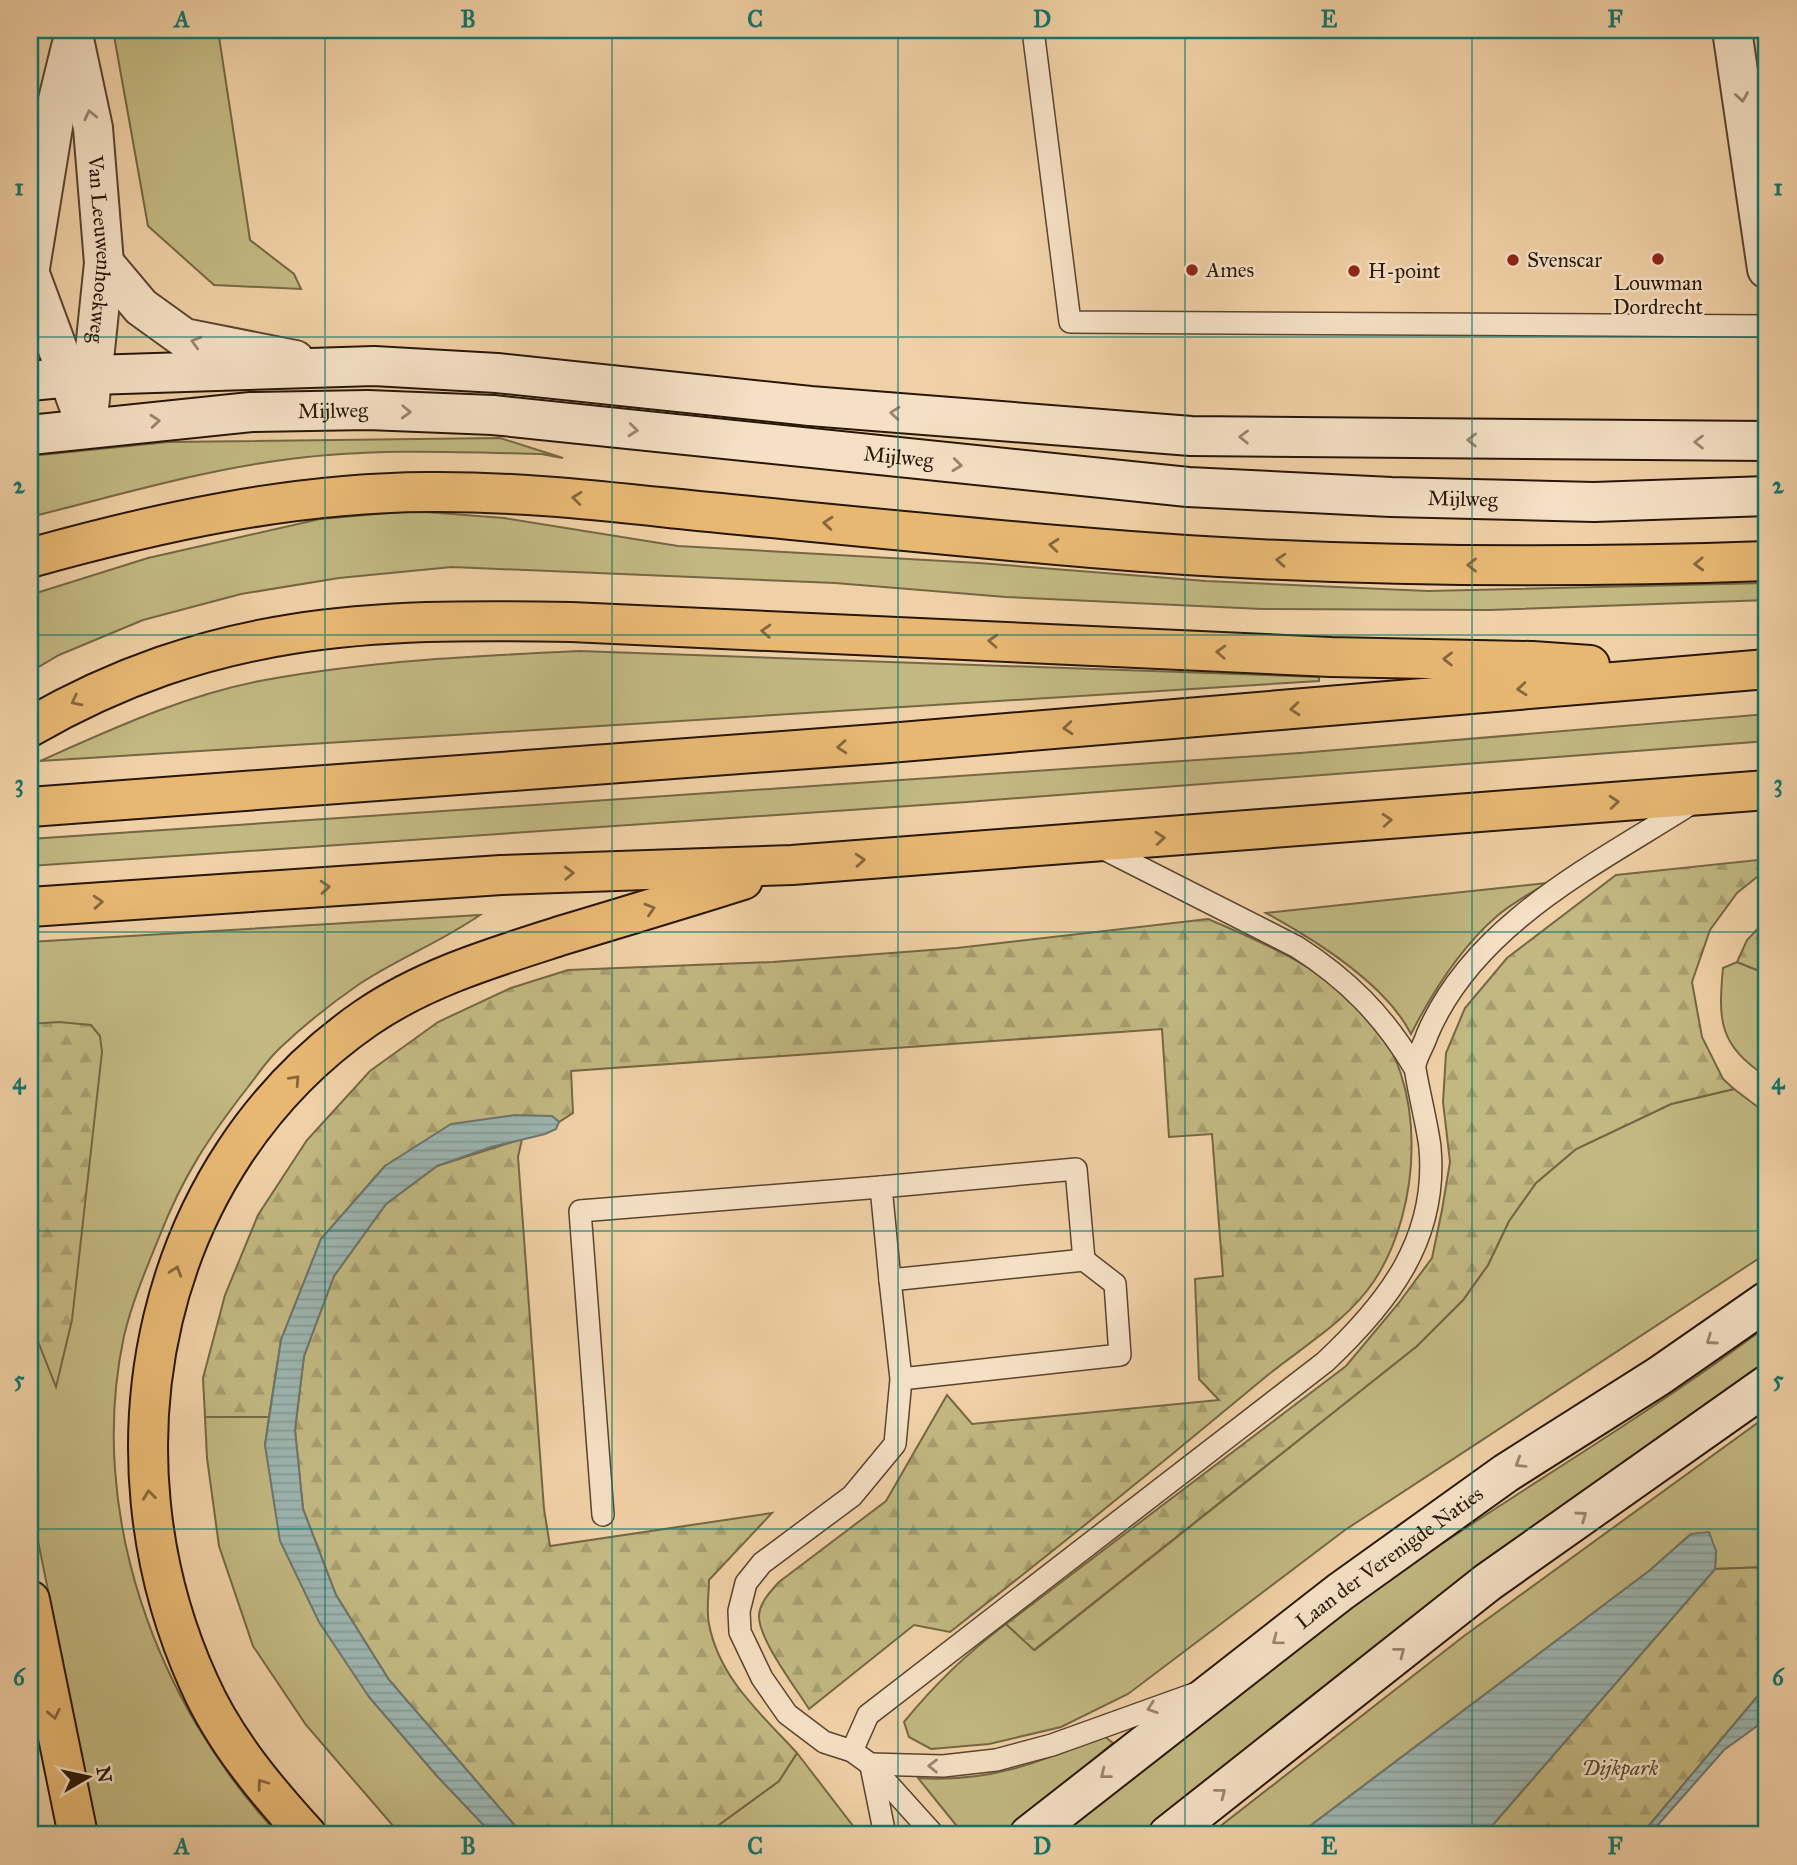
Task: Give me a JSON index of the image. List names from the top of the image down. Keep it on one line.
{"streets":{"main road":["Van Leeuwenhoekweg","Mijlweg","Laan der Verenigde Naties"]},"crossings":[["Van Leeuwenhoekweg","Mijlweg"]],"parks":["Dijkpark"],"places":["Louwman Dordrecht","Svenscar","Ames","H-point"],"north":"right","grid":{"columns":["A","B","C","D","E","F"],"rows":["1","2","3","4","5","6"]}}
